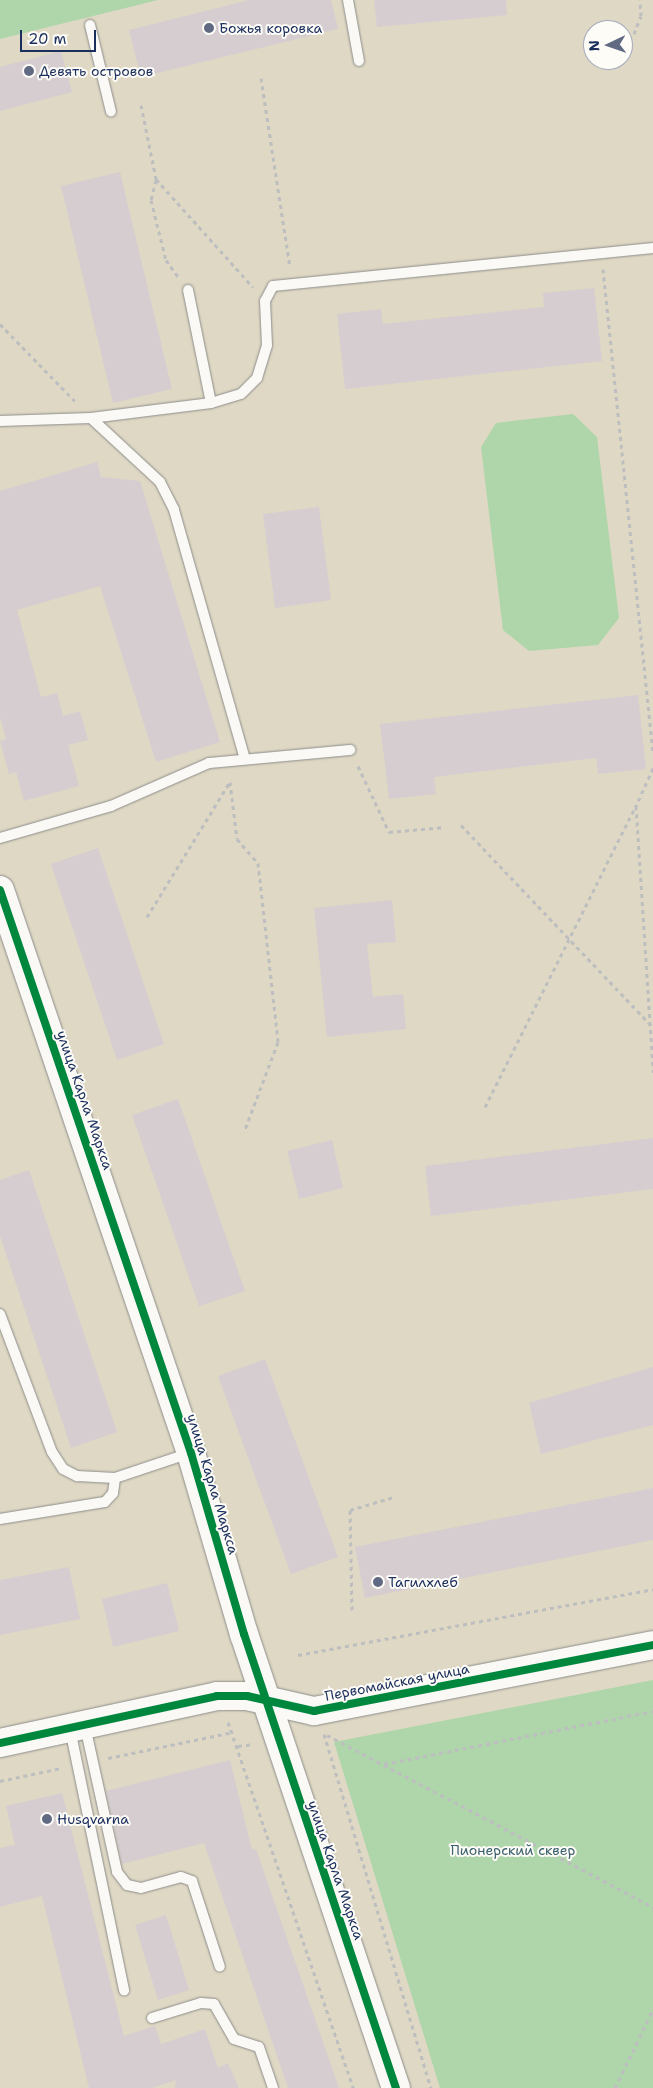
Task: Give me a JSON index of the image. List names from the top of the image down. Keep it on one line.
{"streets":{"street":["улица Карла Маркса","Первомайская улица"]},"crossings":[["улица Карла Маркса","Первомайская улица"]],"parks":["Пионерский сквер"],"places":["Божья коровка","Девять островов","Тагилхлеб","Husqvarna"],"scale_bar":"20 m","north":"left"}
